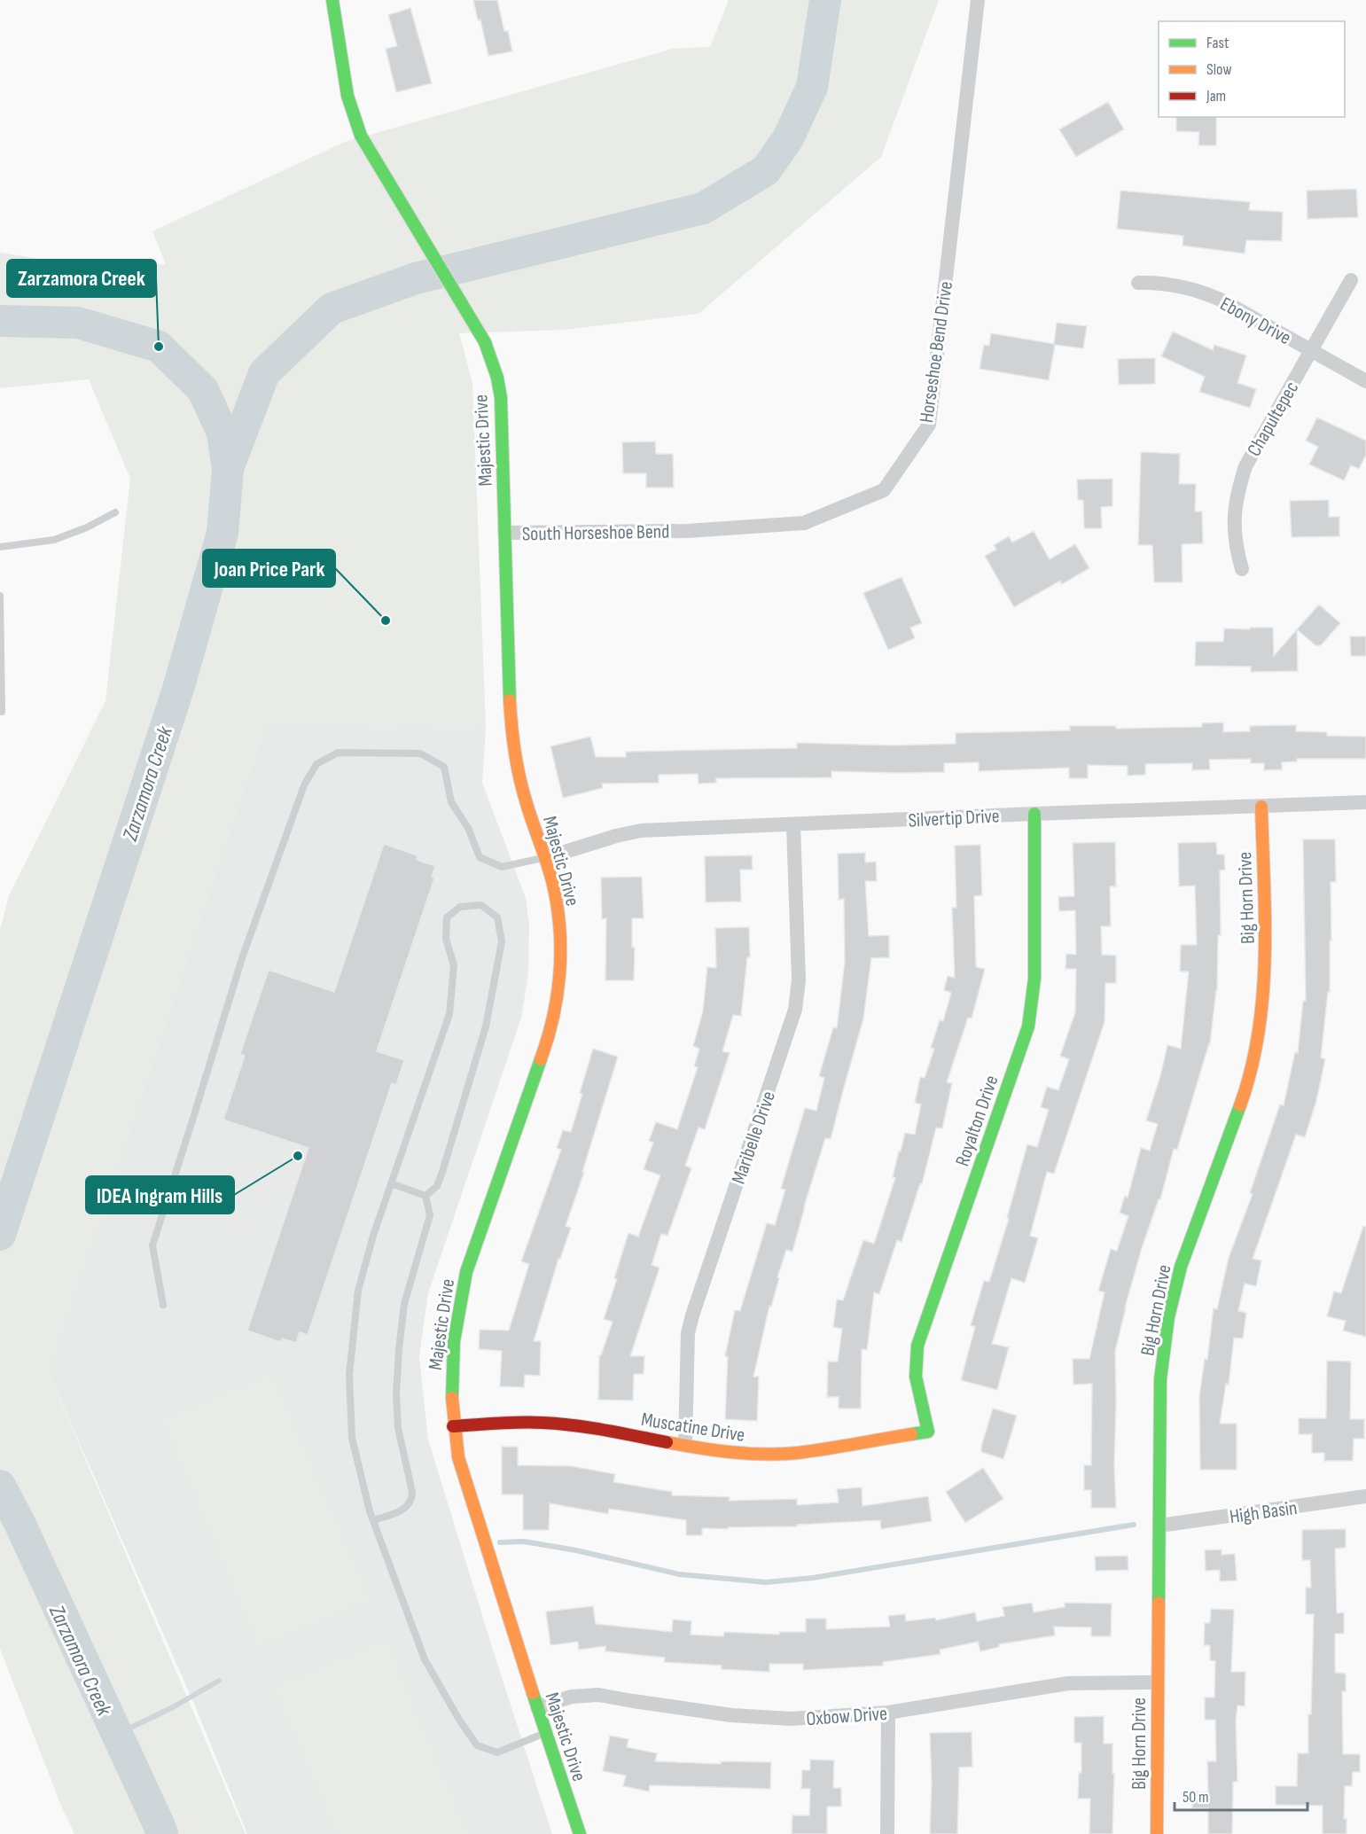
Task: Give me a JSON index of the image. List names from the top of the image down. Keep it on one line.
{"streets":{"street":["Ebony Drive","Horseshoe Bend Drive","Chapultepec","Majestic Drive","South Horseshoe Bend","Silvertip Drive","Big Horn Drive","Royalton Drive","Maribelle Drive","Muscatine Drive","High Basin","Oxbow Drive"]},"crossings":[["Ebony Drive","Chapultepec"],["Horseshoe Bend Drive","South Horseshoe Bend"],["Majestic Drive","South Horseshoe Bend"],["Majestic Drive","Silvertip Drive"],["Majestic Drive","Muscatine Drive"],["Majestic Drive","Oxbow Drive"],["Silvertip Drive","Big Horn Drive"],["Silvertip Drive","Royalton Drive"],["Silvertip Drive","Maribelle Drive"],["Big Horn Drive","High Basin"],["Big Horn Drive","Oxbow Drive"],["Royalton Drive","Muscatine Drive"],["Maribelle Drive","Muscatine Drive"]],"water":["Zarzamora Creek"],"places":["Zarzamora Creek","Joan Price Park","IDEA Ingram Hills"],"legend":["Fast","Slow","Jam"],"scale_bar":"50 m"}
